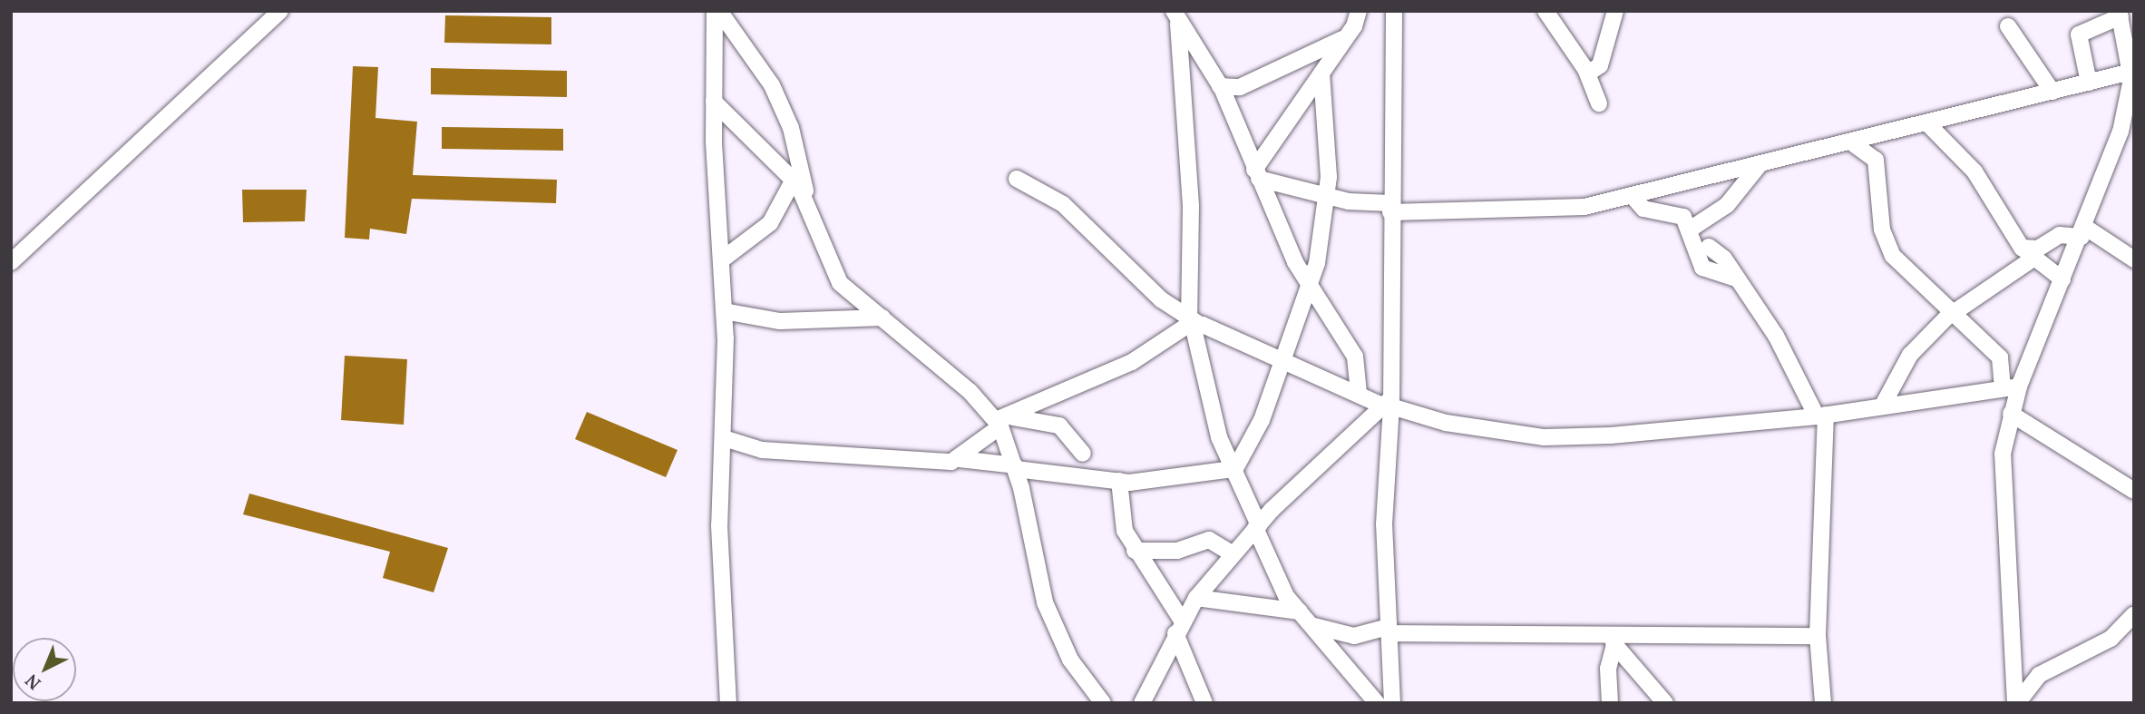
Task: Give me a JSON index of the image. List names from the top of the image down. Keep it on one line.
{"north":"bottom left"}
